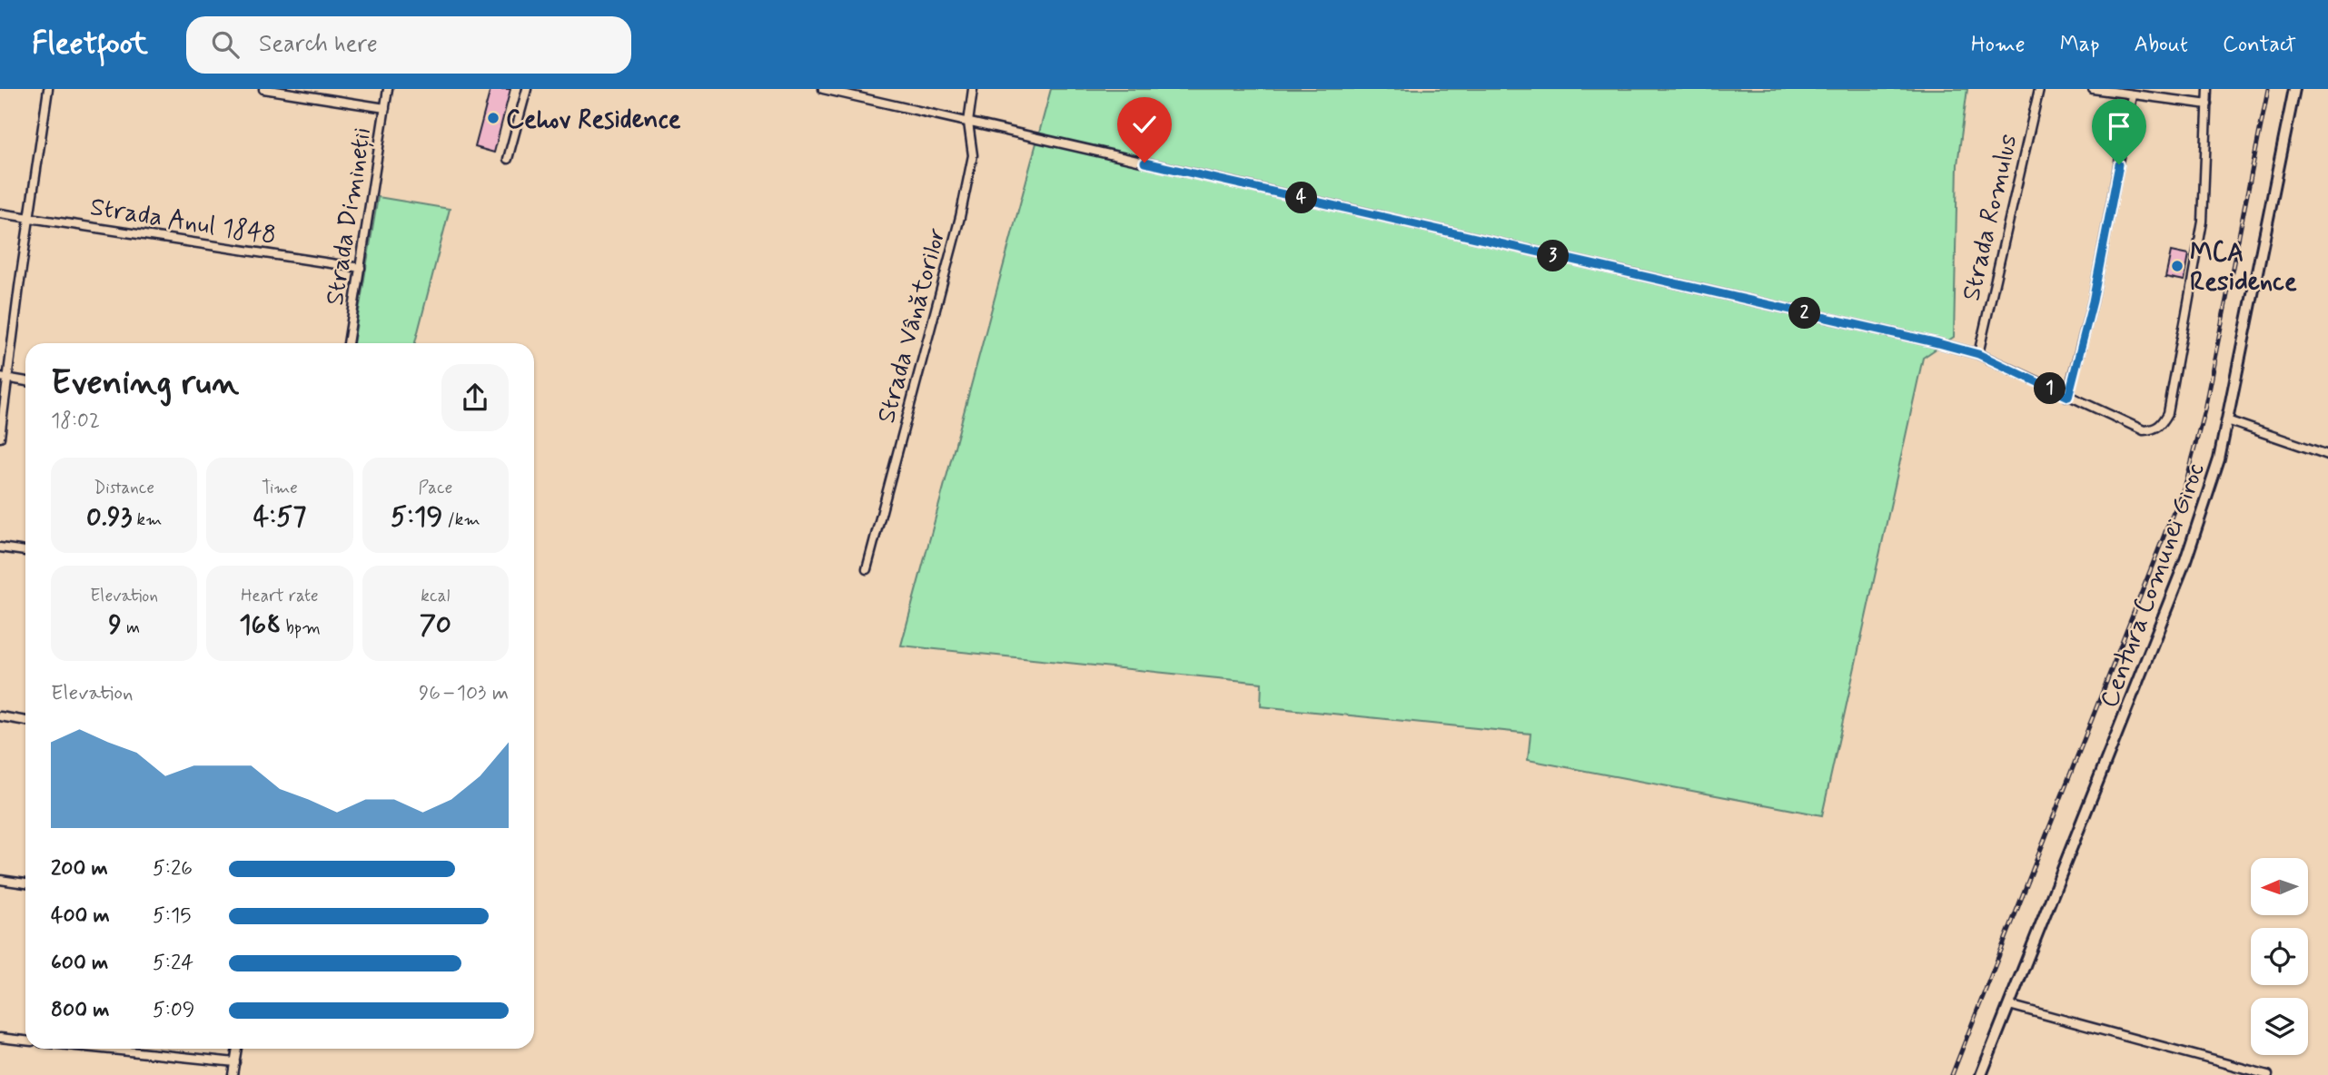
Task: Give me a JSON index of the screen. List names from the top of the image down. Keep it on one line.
{"streets":{"main road":["Centura Comunei Giroc"],"street":["Strada Dimineții","Strada Romulus","Strada Anul 1848","Strada Vânătorilor"]},"crossings":[["Strada Dimineții","Strada Anul 1848"]],"places":["Cehov Residence","MCA Residence"],"north":"left","page":{"header":"Fleetfoot","search":"Search here","nav":["Home","Map","About","Contact"],"pins":["4","3","2","1"],"heading":["Evening run","18:02"],"stats":[["Distance","0.93 km"],["Time","4:57"],["Pace","5:19 /km"],["Elevation","9 m"],["Heart rate","168 bpm"],["kcal","70"]],"chart":["Elevation","96–103 m"],"list":[{"name":"200 m","note":"5:26"},{"name":"400 m","note":"5:15"},{"name":"600 m","note":"5:24"},{"name":"800 m","note":"5:09"}]}}
